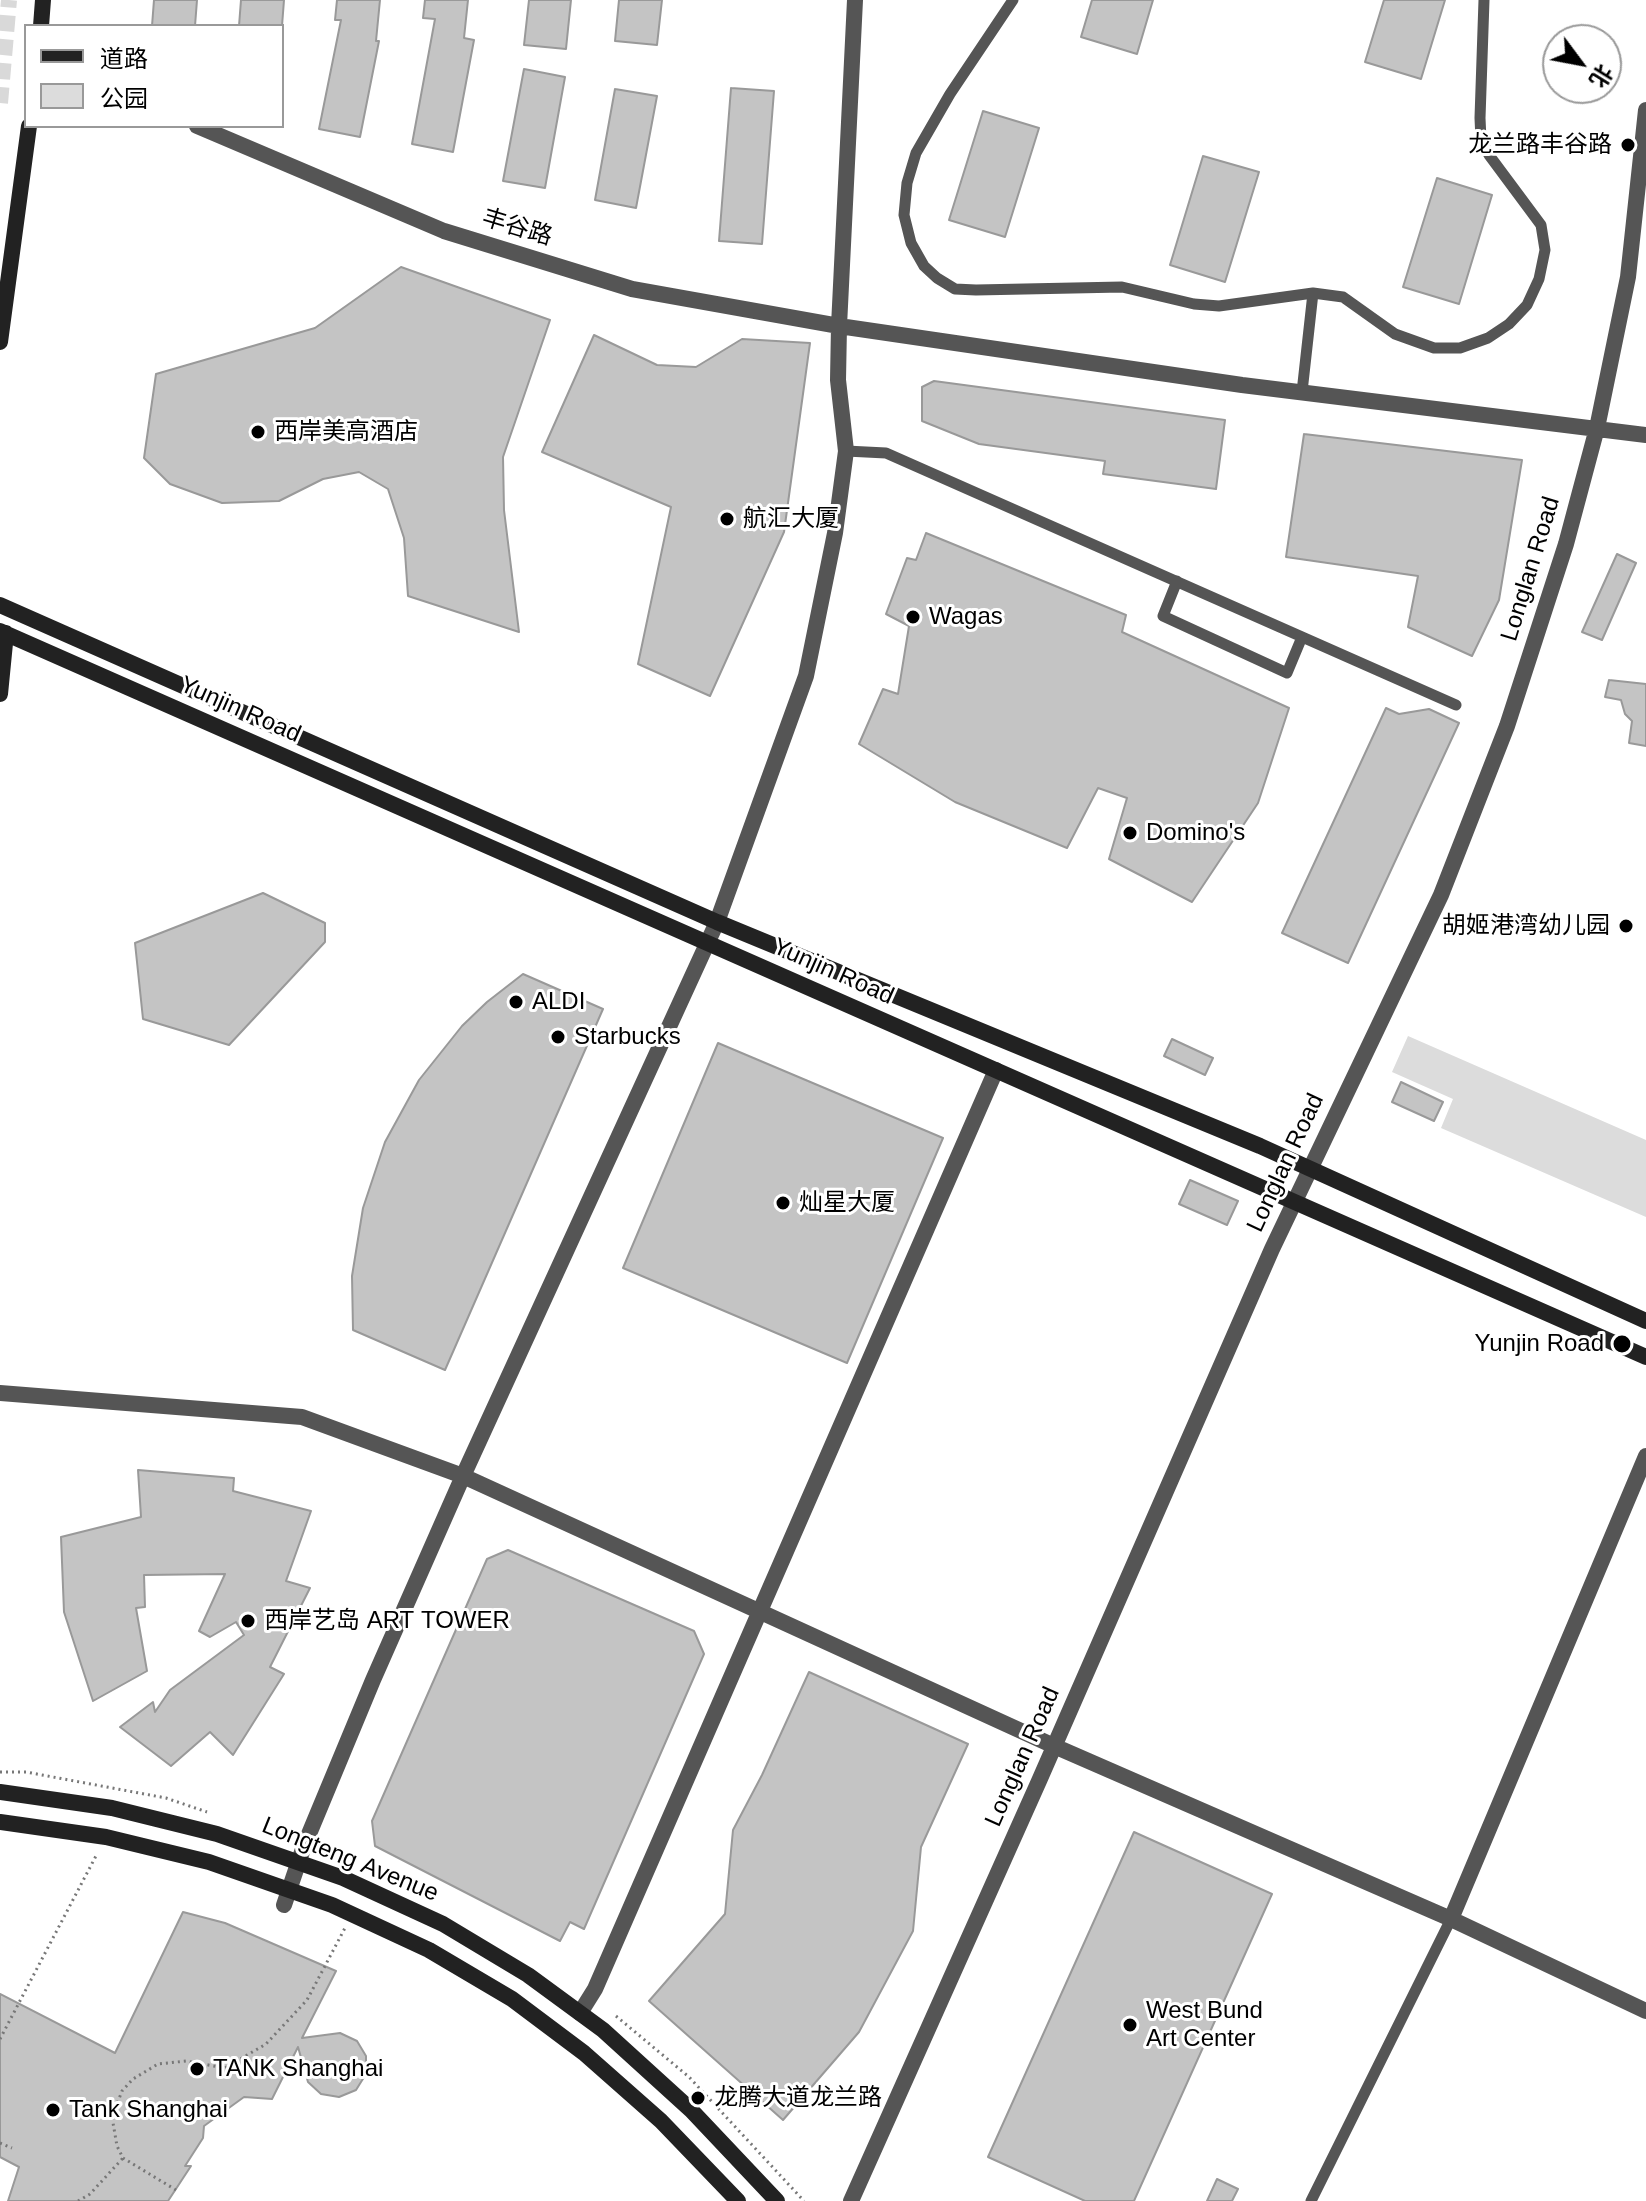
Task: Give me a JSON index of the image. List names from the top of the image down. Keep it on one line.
{"streets":{"main road":["Yunjin Road","Longteng Avenue"],"street":["丰谷路","Longlan Road"]},"crossings":[["丰谷路","Longlan Road"],["Longlan Road","Yunjin Road"]],"places":["龙兰路丰谷路","西岸美高酒店","航汇大厦","Wagas","Domino's","胡姬港湾幼儿园","ALDI","Starbucks","灿星大厦","Yunjin Road","西岸艺岛 ART TOWER","West Bund Art Center","TANK Shanghai","龙腾大道龙兰路","Tank Shanghai"],"legend":["道路","公园"],"north":"bottom right"}
